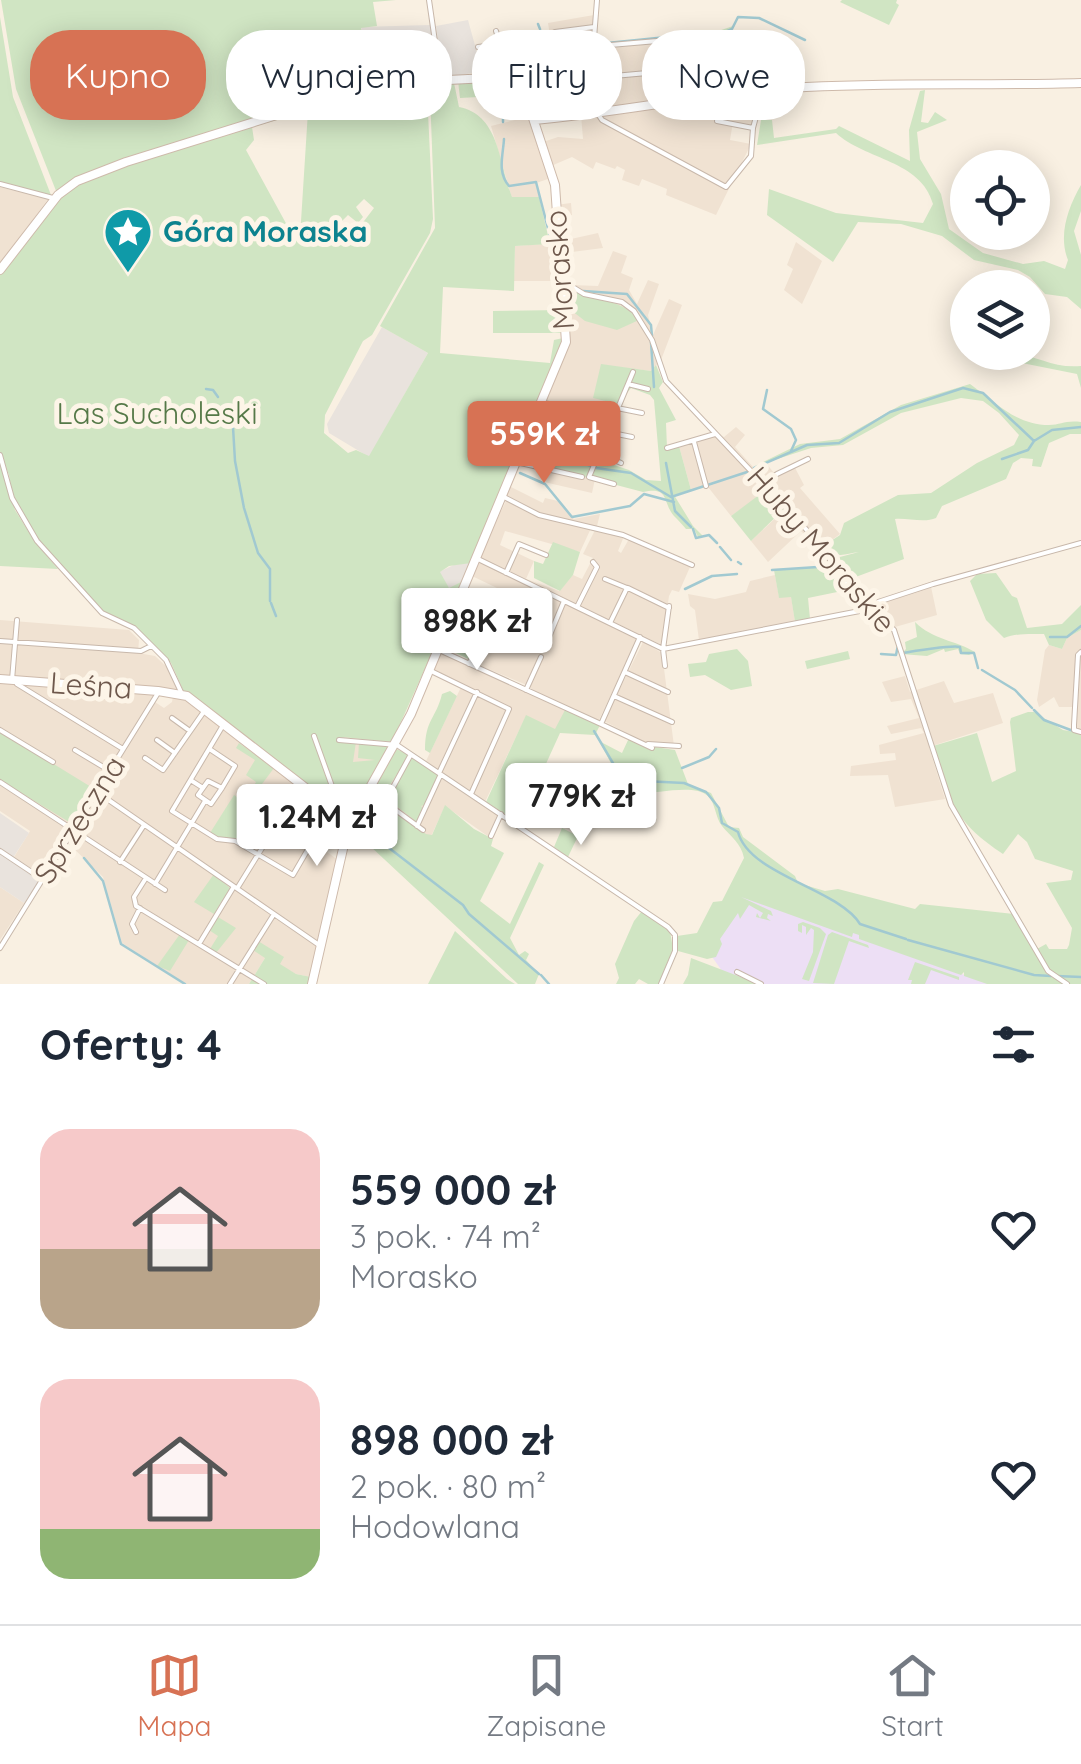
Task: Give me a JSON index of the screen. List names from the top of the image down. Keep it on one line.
{"streets":{"street":["Morasko","Huby Moraskie","Leśna","Sprzeczna"]},"crossings":[["Morasko","Huby Moraskie"],["Leśna","Sprzeczna"]],"parks":["Las Sucholeski"],"places":{"place":["Góra Moraska"]},"page":{"chip":["Kupno","Wynajem","Filtry","Nowe"],"price":["559K zł","898K zł","779K zł","1.24M zł"],"heading":"Oferty: 4","list":[{"name":"559 000 zł","note":"3 pok. · 74 m² · Morasko"},{"name":"898 000 zł","note":"2 pok. · 80 m² · Hodowlana"}],"tabs":["Mapa","Zapisane","Start"]}}
